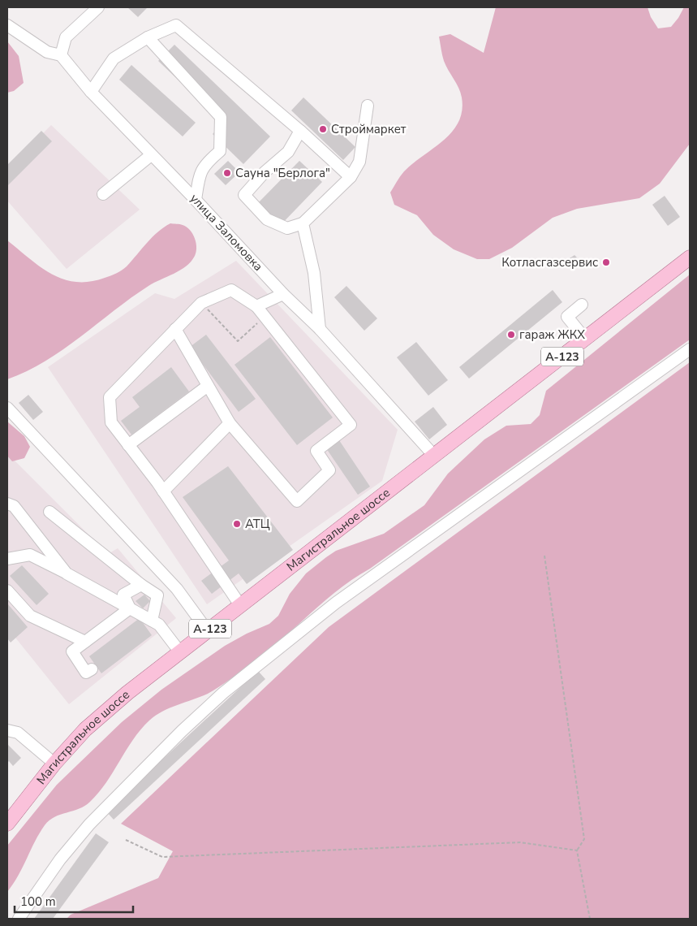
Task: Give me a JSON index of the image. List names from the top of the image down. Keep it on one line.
{"streets":{"main road":["А-123","Магистральное шоссе"],"street":["улица Заломовка"]},"crossings":[["улица Заломовка","Магистральное шоссе"]],"places":["Строймаркет","Сауна \"Берлога\"","Котласгазсервис","гараж ЖКХ","АТЦ"],"scale_bar":"100 m"}
